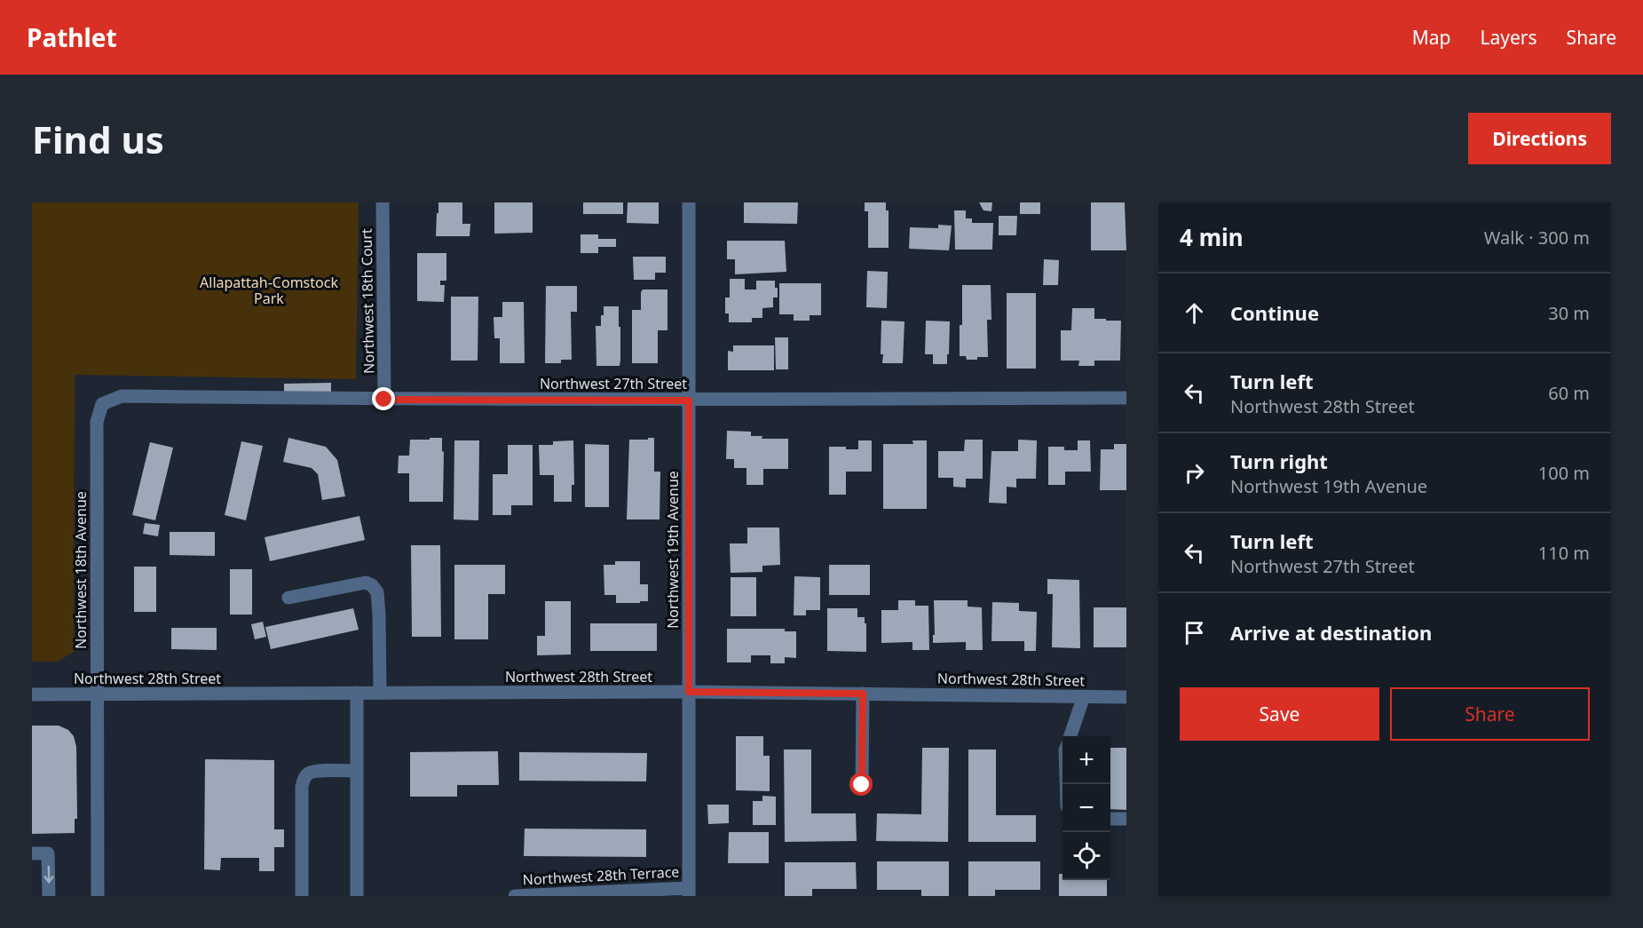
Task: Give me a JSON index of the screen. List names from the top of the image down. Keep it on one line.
{"streets":{"street":["Northwest 18th Court","Northwest 27th Street","Northwest 19th Avenue","Northwest 18th Avenue","Northwest 28th Street","Northwest 28th Terrace"]},"crossings":[["Northwest 18th Court","Northwest 27th Street"],["Northwest 27th Street","Northwest 19th Avenue"],["Northwest 27th Street","Northwest 18th Avenue"],["Northwest 19th Avenue","Northwest 28th Street"],["Northwest 19th Avenue","Northwest 28th Terrace"],["Northwest 18th Avenue","Northwest 28th Street"]],"parks":["Allapattah-Comstock Park"],"page":{"header":"Pathlet","nav":["Map","Layers","Share"],"buttons":["Directions",["Save","Share"]],"title":"Find us","heading":["4 min","Walk · 300 m"],"list":[["Continue","30 m"],["Turn left","Northwest 28th Street","60 m"],["Turn right","Northwest 19th Avenue","100 m"],["Turn left","Northwest 27th Street","110 m"],"Arrive at destination"],"map_buttons":["+","−"]}}
